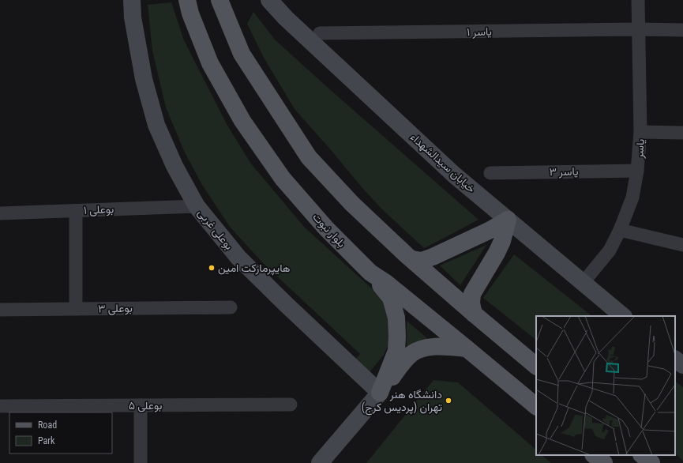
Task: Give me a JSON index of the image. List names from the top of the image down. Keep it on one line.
{"streets":{"main road":["بلوار نبوت"],"street":["یاسر ۱","یاسر","خیابان سیدالشهداء","یاسر ۳","بوعلی ۱","بوعلی غربی","بوعلی ۳","بوعلی ۵"]},"crossings":[["یاسر ۱","یاسر"],["یاسر","خیابان سیدالشهداء"],["یاسر","یاسر ۳"],["بوعلی ۱","بوعلی غربی"]],"places":["هایپرمارکت امین","دانشگاه هنر تهران (پردیس کرج)"],"legend":["Road","Park"]}
